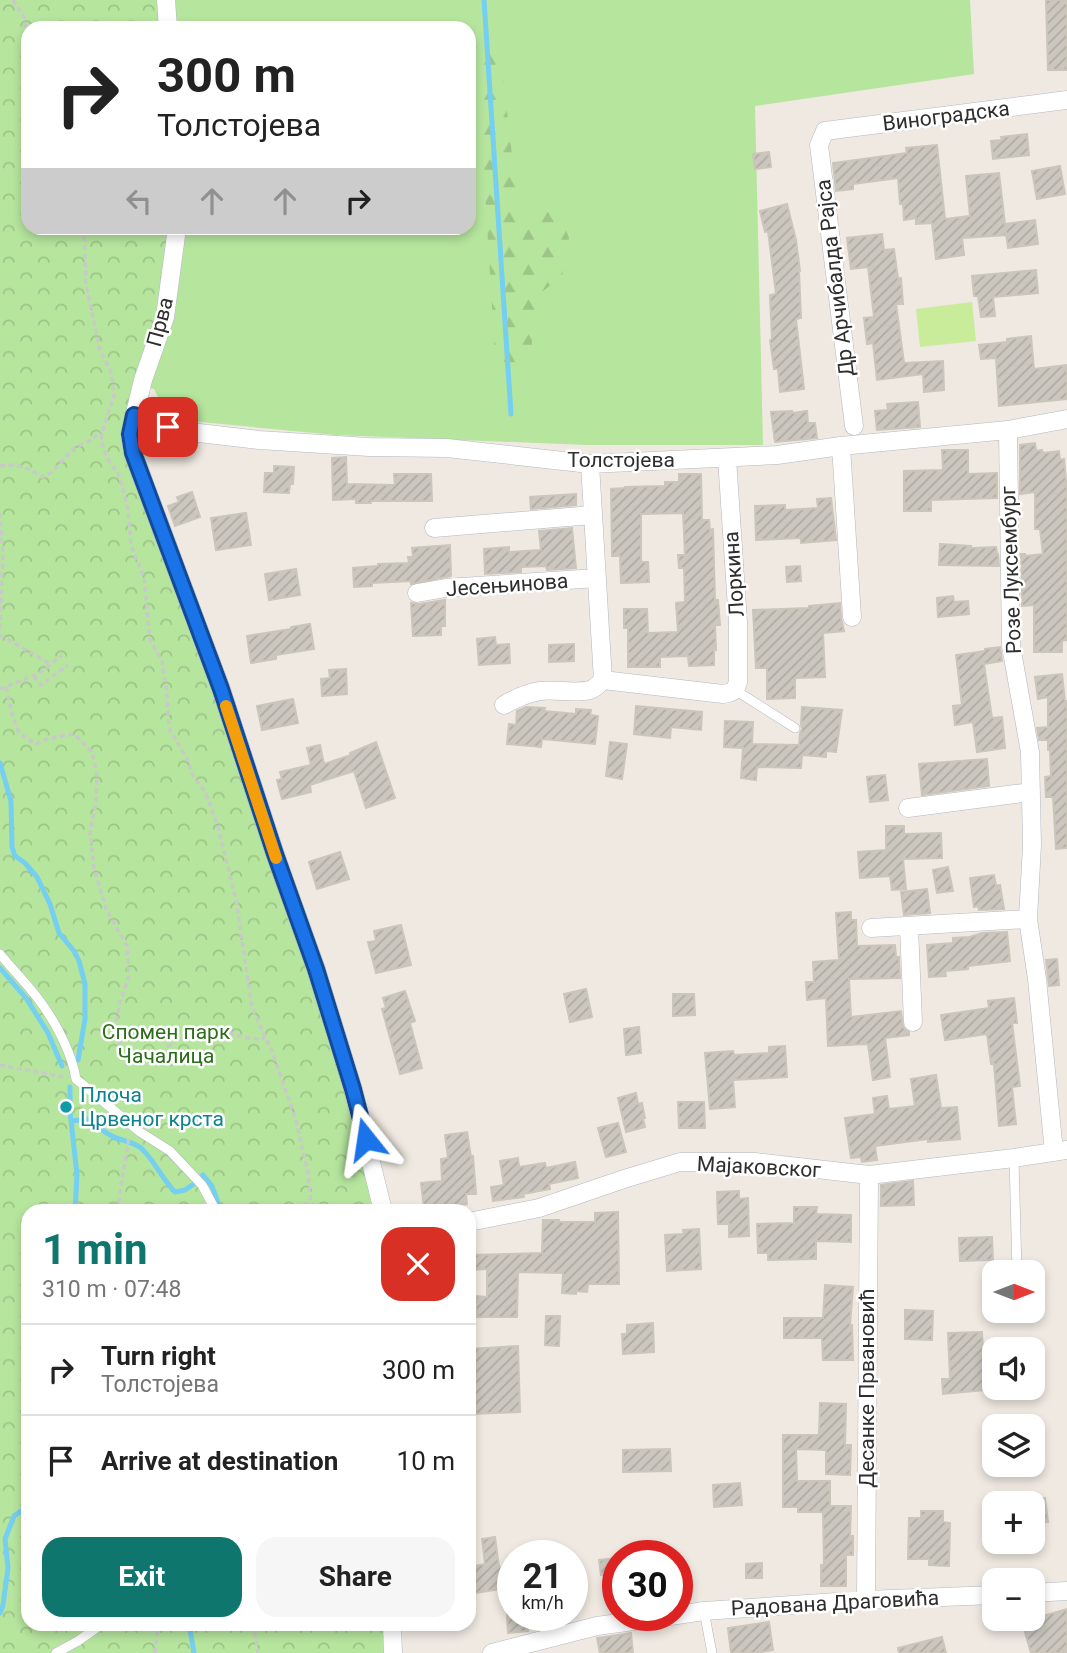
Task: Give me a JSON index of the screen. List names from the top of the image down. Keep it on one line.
{"streets":{"street":["Виноградска","Др Арчибалда Рајса","Прва","Толстојева","Розе Луксембург","Лоркина","Јесењинова","Мајаковског","Десанке Првановић","Радована Драговића"]},"crossings":[["Виноградска","Др Арчибалда Рајса"],["Прва","Толстојева"],["Толстојева","Розе Луксембург"],["Толстојева","Лоркина"],["Толстојева","Јесењинова"],["Розе Луксембург","Мајаковског"],["Мајаковског","Десанке Првановић"],["Десанке Првановић","Радована Драговића"]],"parks":["Спомен парк Чачалица"],"places":["Плоча Црвеног крста"],"north":"right","page":{"turn":["300 m","Толстојева"],"heading":["1 min","310 m · 07:48"],"map_buttons":["+","−"],"list":[{"name":"Turn right","note":"Толстојева","value":"300 m"},{"name":"Arrive at destination","value":"10 m"}],"buttons":["Exit","Share"],"speed":"21 km/h","limit":"30"}}
